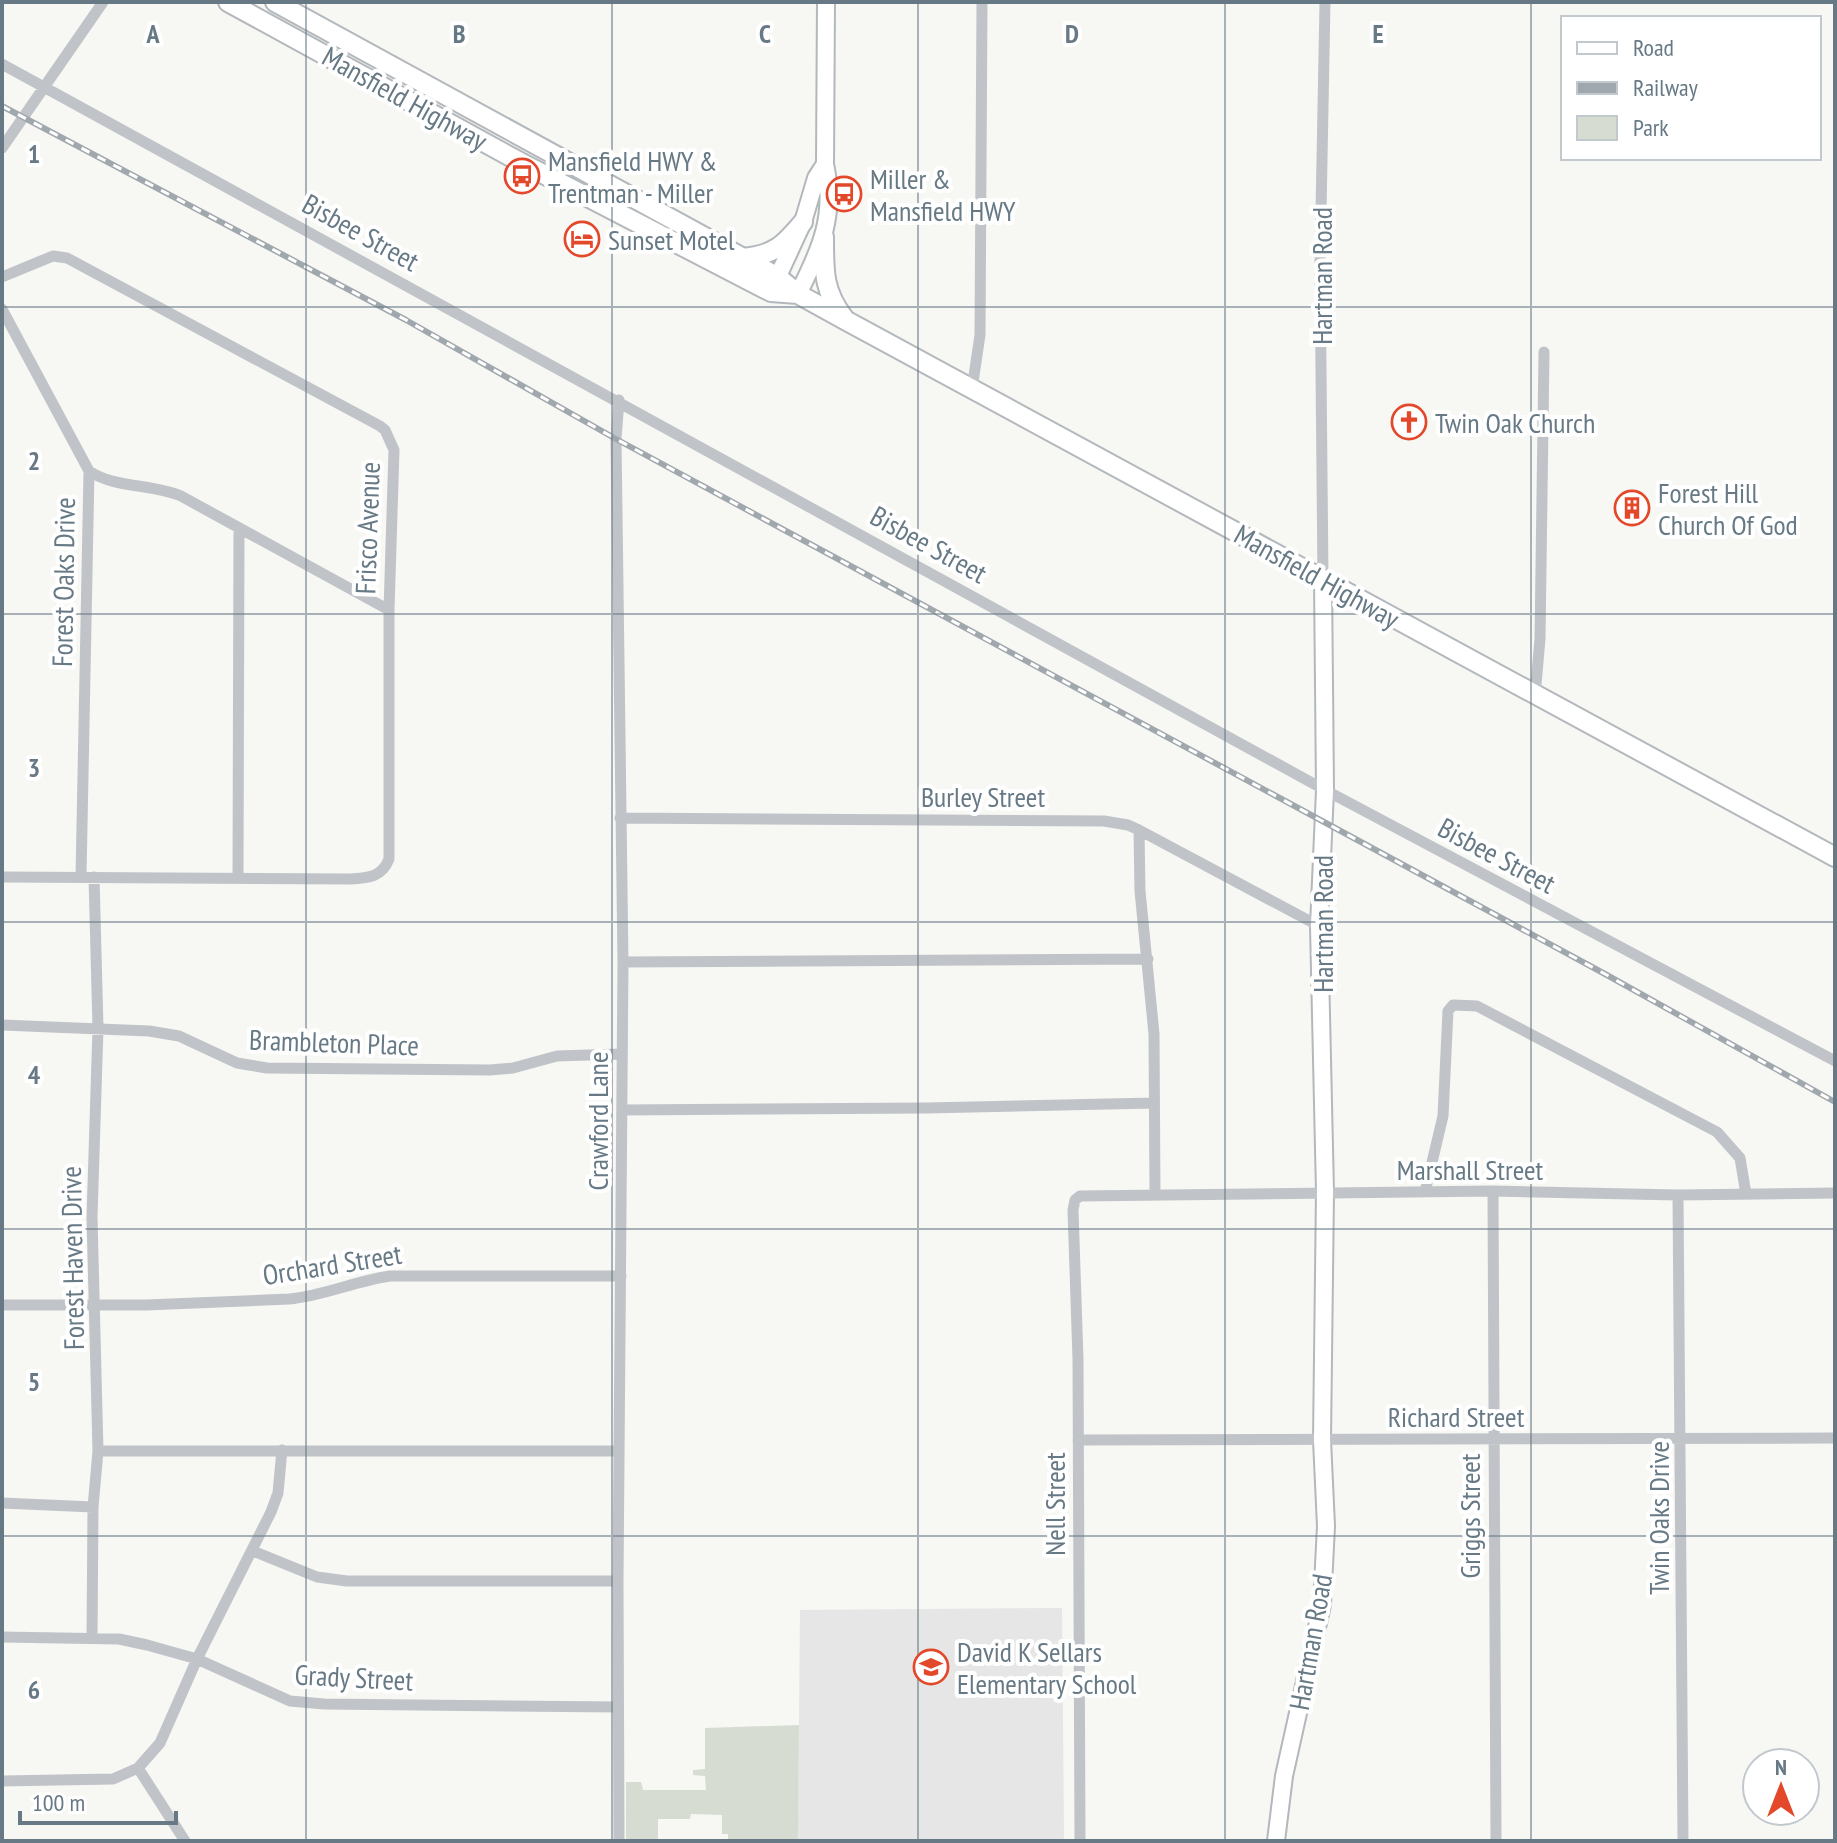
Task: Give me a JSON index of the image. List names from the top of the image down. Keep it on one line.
{"streets":{"main road":["Mansfield Highway"],"street":["Bisbee Street","Hartman Road","Frisco Avenue","Forest Oaks Drive","Burley Street","Brambleton Place","Crawford Lane","Marshall Street","Forest Haven Drive","Orchard Street","Richard Street","Nell Street","Griggs Street","Twin Oaks Drive","Grady Street"]},"crossings":[["Mansfield Highway","Hartman Road"],["Bisbee Street","Hartman Road"],["Bisbee Street","Crawford Lane"],["Hartman Road","Burley Street"],["Hartman Road","Marshall Street"],["Hartman Road","Richard Street"],["Burley Street","Crawford Lane"],["Brambleton Place","Crawford Lane"],["Brambleton Place","Forest Haven Drive"],["Crawford Lane","Orchard Street"],["Crawford Lane","Grady Street"],["Marshall Street","Nell Street"],["Marshall Street","Griggs Street"],["Marshall Street","Twin Oaks Drive"],["Forest Haven Drive","Orchard Street"],["Forest Haven Drive","Grady Street"],["Richard Street","Nell Street"],["Richard Street","Griggs Street"],["Richard Street","Twin Oaks Drive"]],"places":{"bus stop":["Mansfield HWY & Trentman - Miller","Miller & Mansfield HWY"],"hotel":["Sunset Motel"],"church":["Twin Oak Church"],"building":["Forest Hill Church Of God"],"school or university":["David K Sellars Elementary School"]},"legend":["Road","Railway","Park"],"scale_bar":"100 m","north":"top","grid":{"columns":["A","B","C","D","E"],"rows":["1","2","3","4","5","6"]}}
